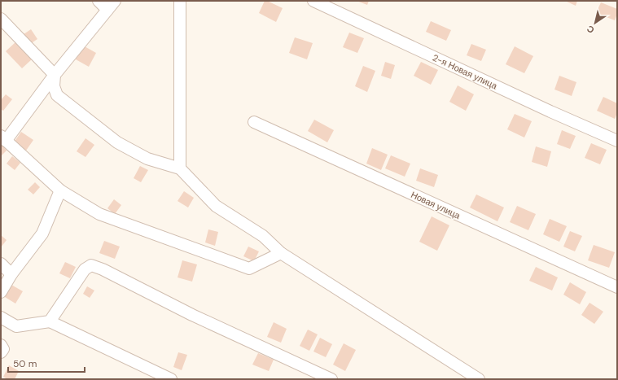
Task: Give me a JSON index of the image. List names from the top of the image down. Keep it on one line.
{"streets":{"street":["2-я Новая улица","Новая улица"]},"scale_bar":"50 m","north":"bottom left"}
